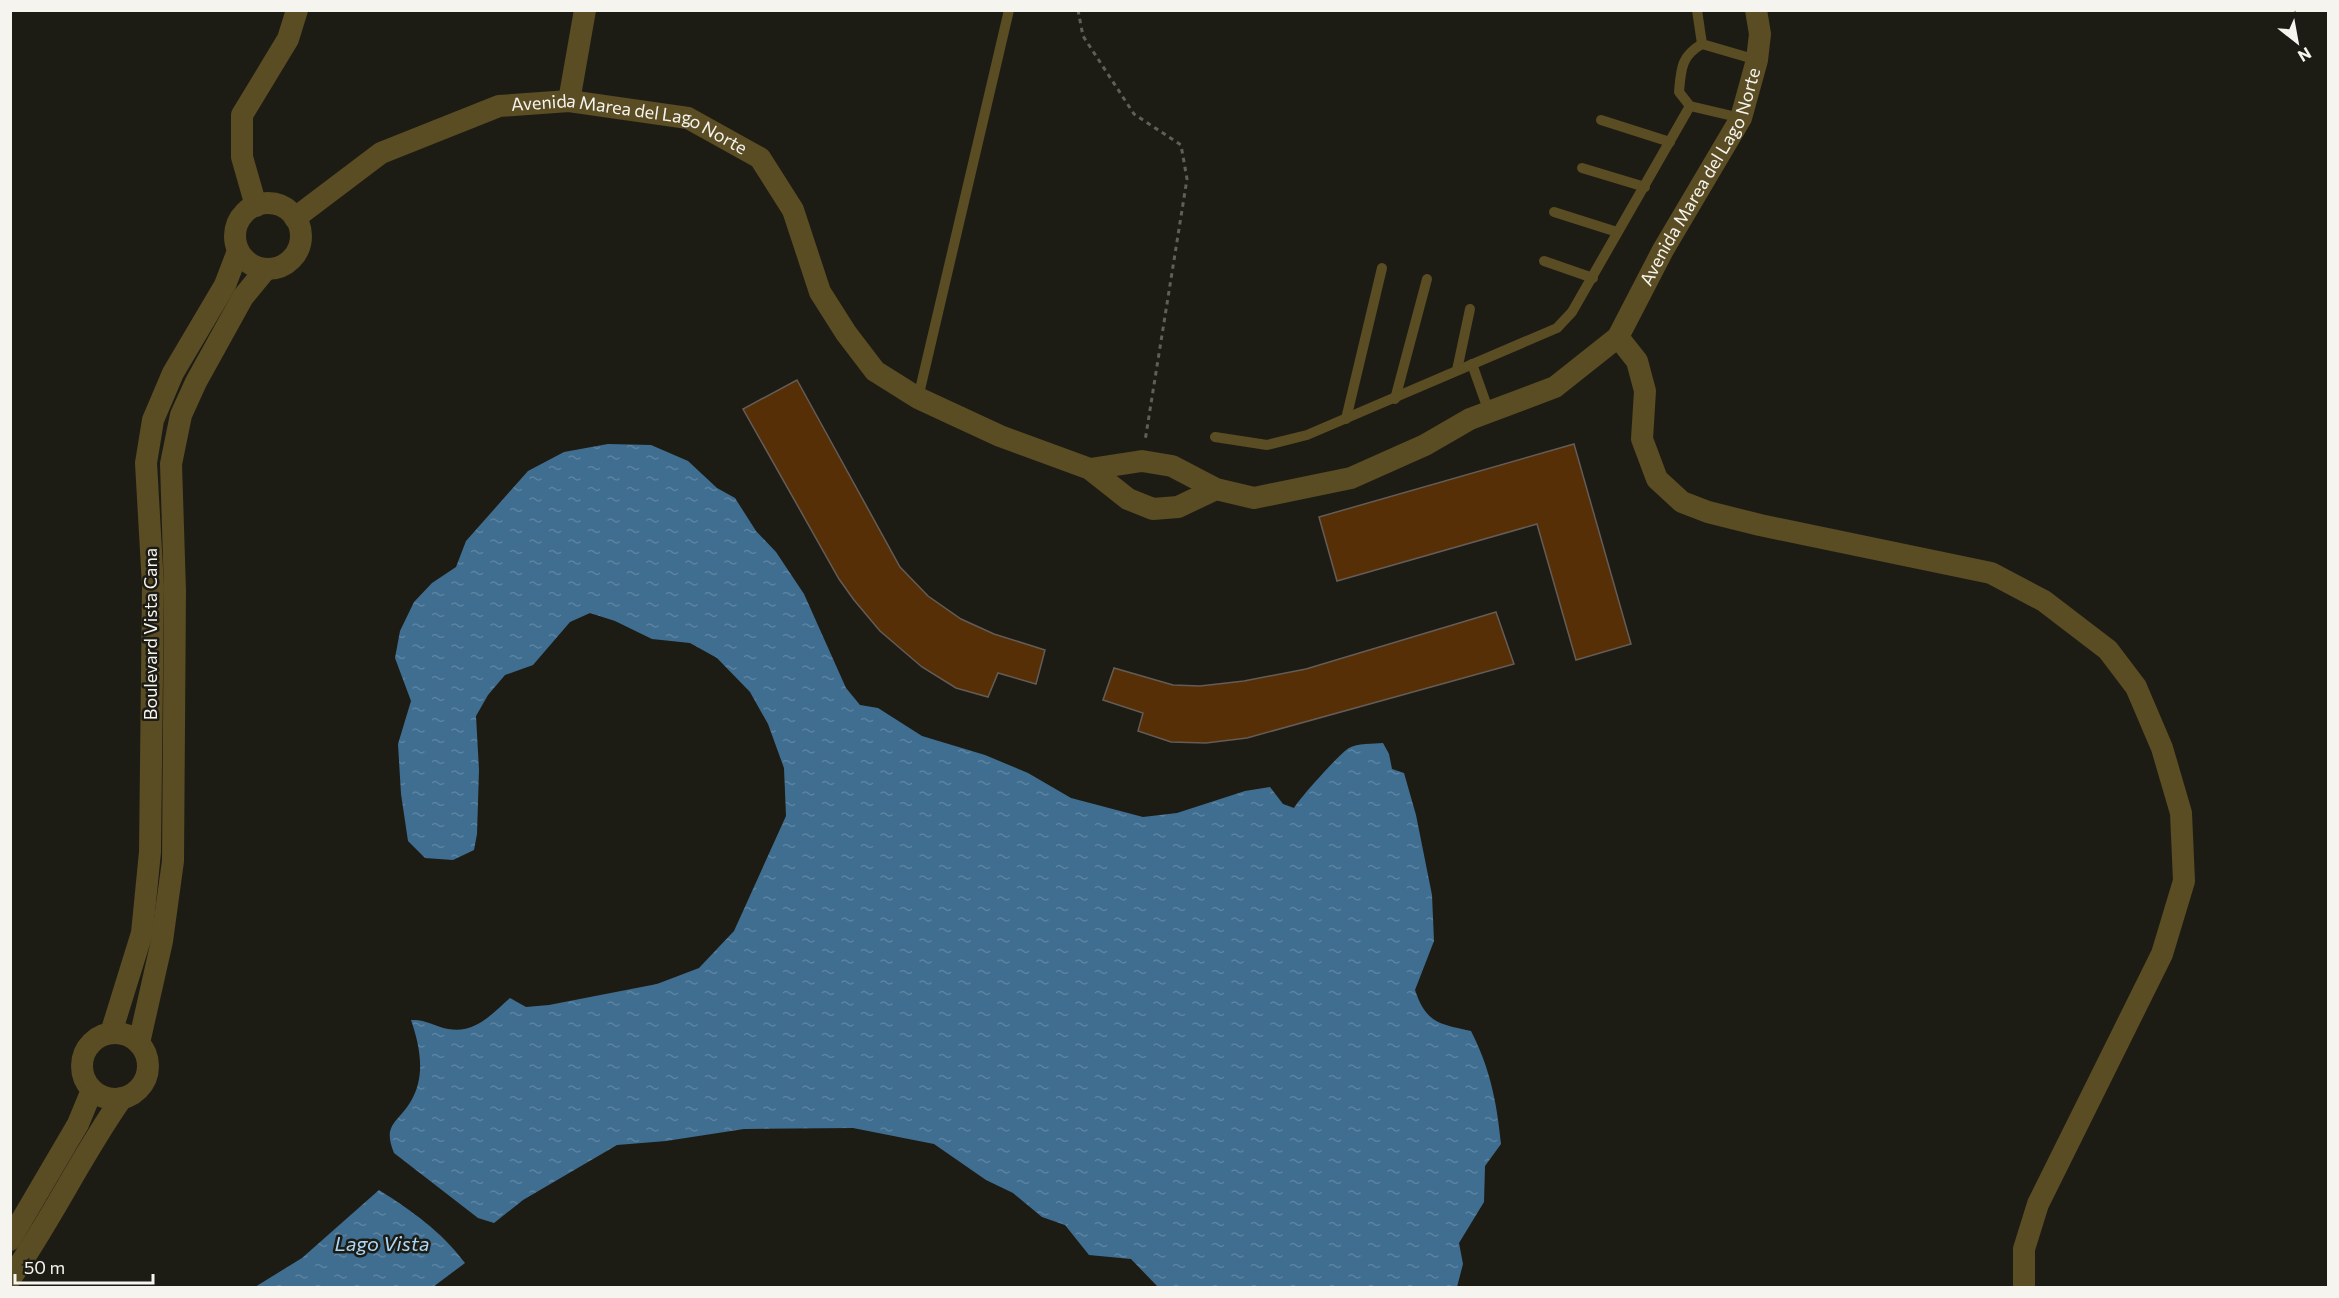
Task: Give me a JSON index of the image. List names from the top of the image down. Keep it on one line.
{"streets":{"street":["Avenida Marea del Lago Norte","Boulevard Vista Cana"]},"crossings":[["Avenida Marea del Lago Norte","Boulevard Vista Cana"]],"water":["Lago Vista"],"scale_bar":"50 m","north":"bottom right"}
